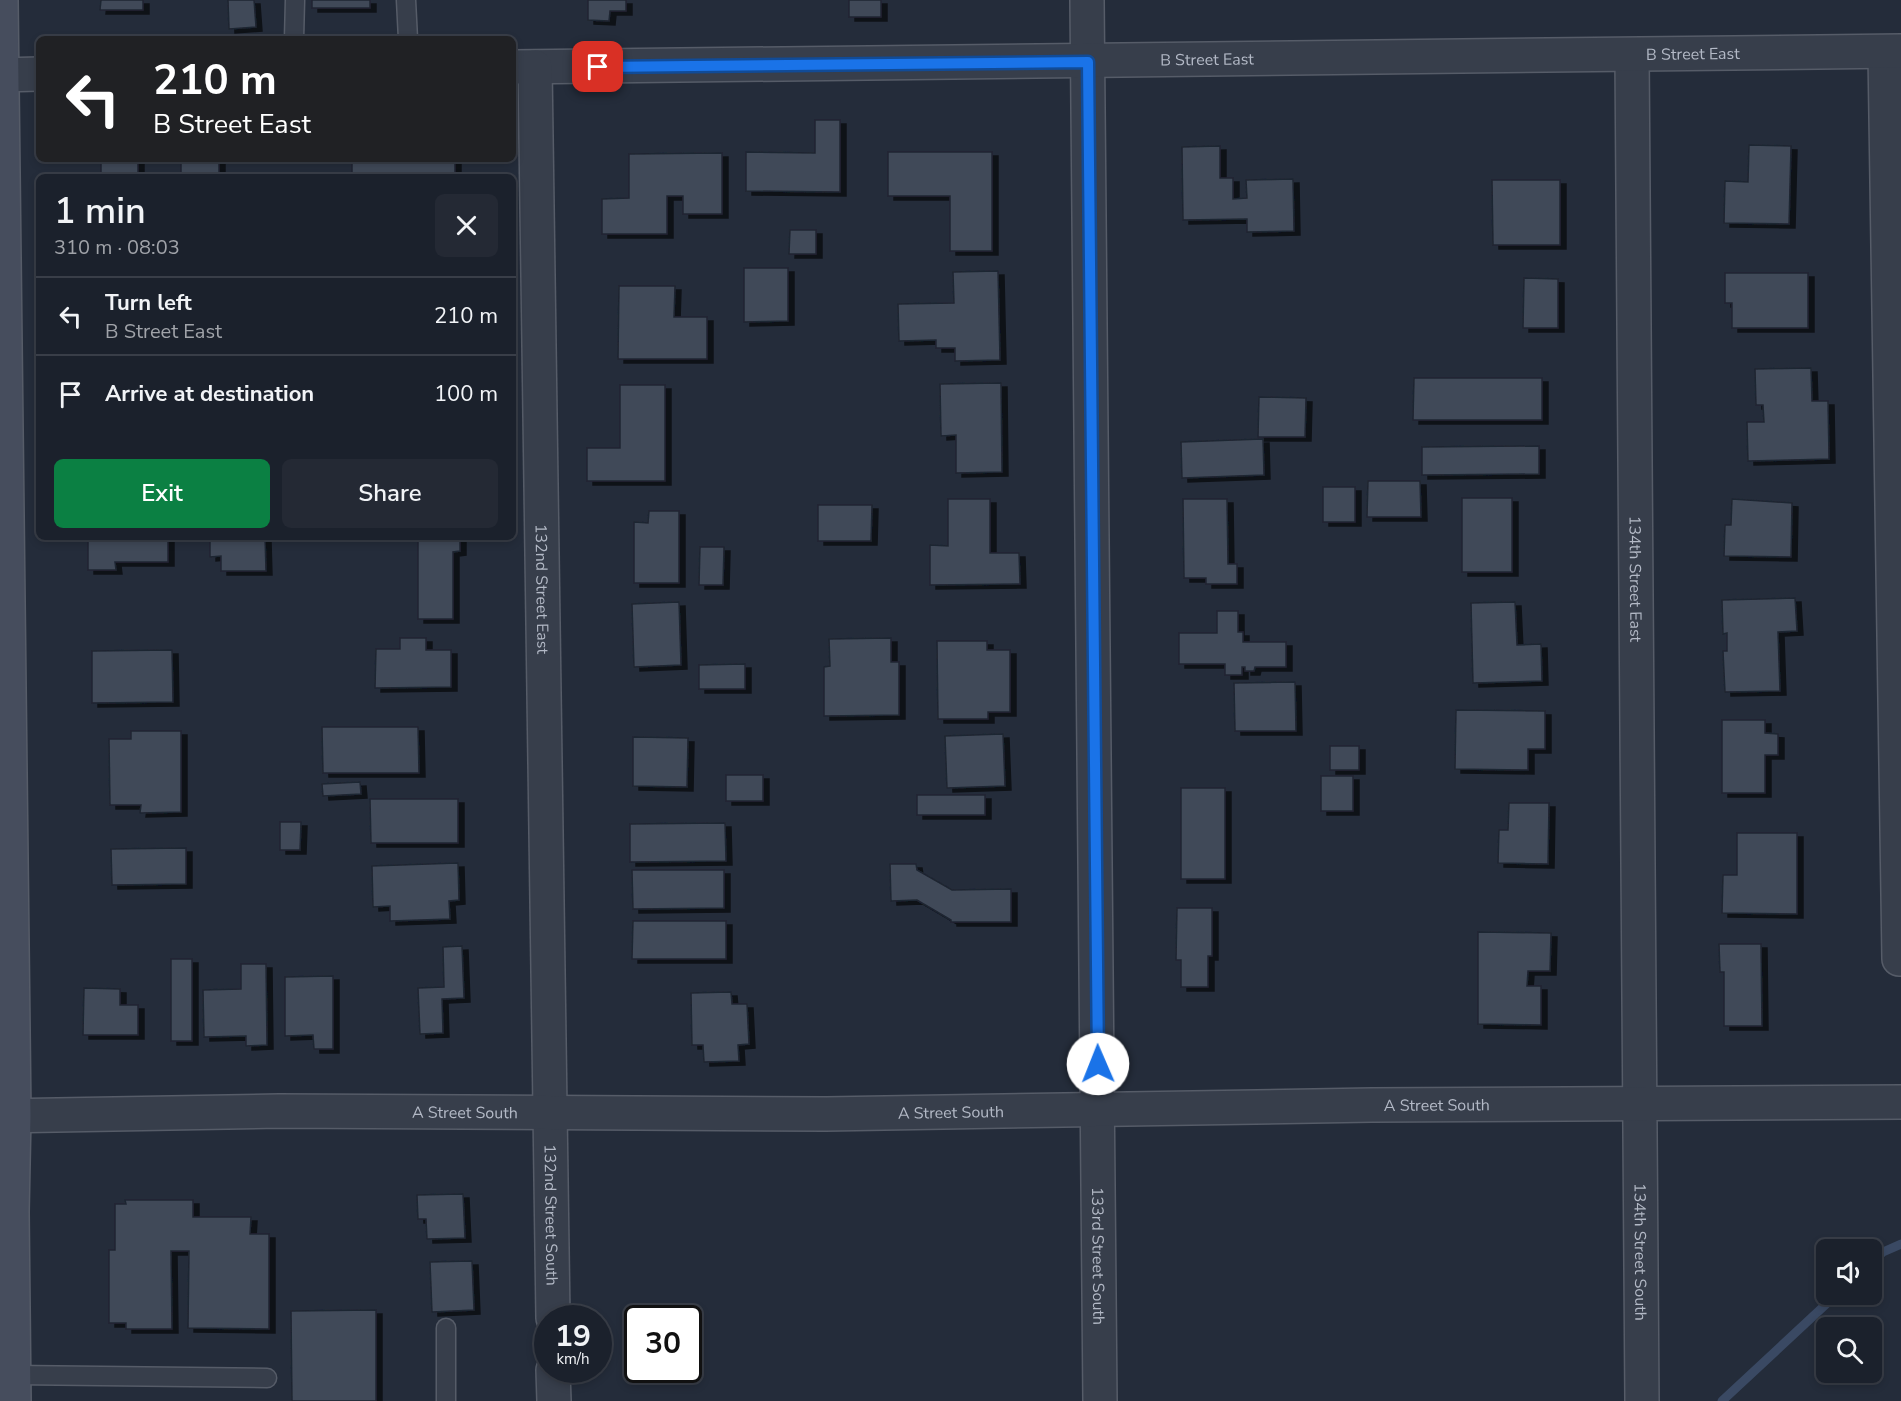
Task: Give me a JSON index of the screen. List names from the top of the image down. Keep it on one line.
{"streets":{"street":["B Street East","134th Street East","132nd Street East","A Street South","132nd Street South","134th Street South","133rd Street South"]},"crossings":[["B Street East","134th Street East"],["B Street East","132nd Street East"],["B Street East","133rd Street South"],["134th Street East","A Street South"],["134th Street East","134th Street South"],["132nd Street East","A Street South"],["132nd Street East","132nd Street South"],["A Street South","132nd Street South"],["A Street South","134th Street South"],["A Street South","133rd Street South"]],"page":{"turn":["210 m","B Street East"],"heading":["1 min","310 m · 08:03"],"list":[{"name":"Turn left","note":"B Street East","value":"210 m"},{"name":"Arrive at destination","value":"100 m"}],"buttons":["Exit","Share"],"speed":"19 km/h","limit":"30"}}
